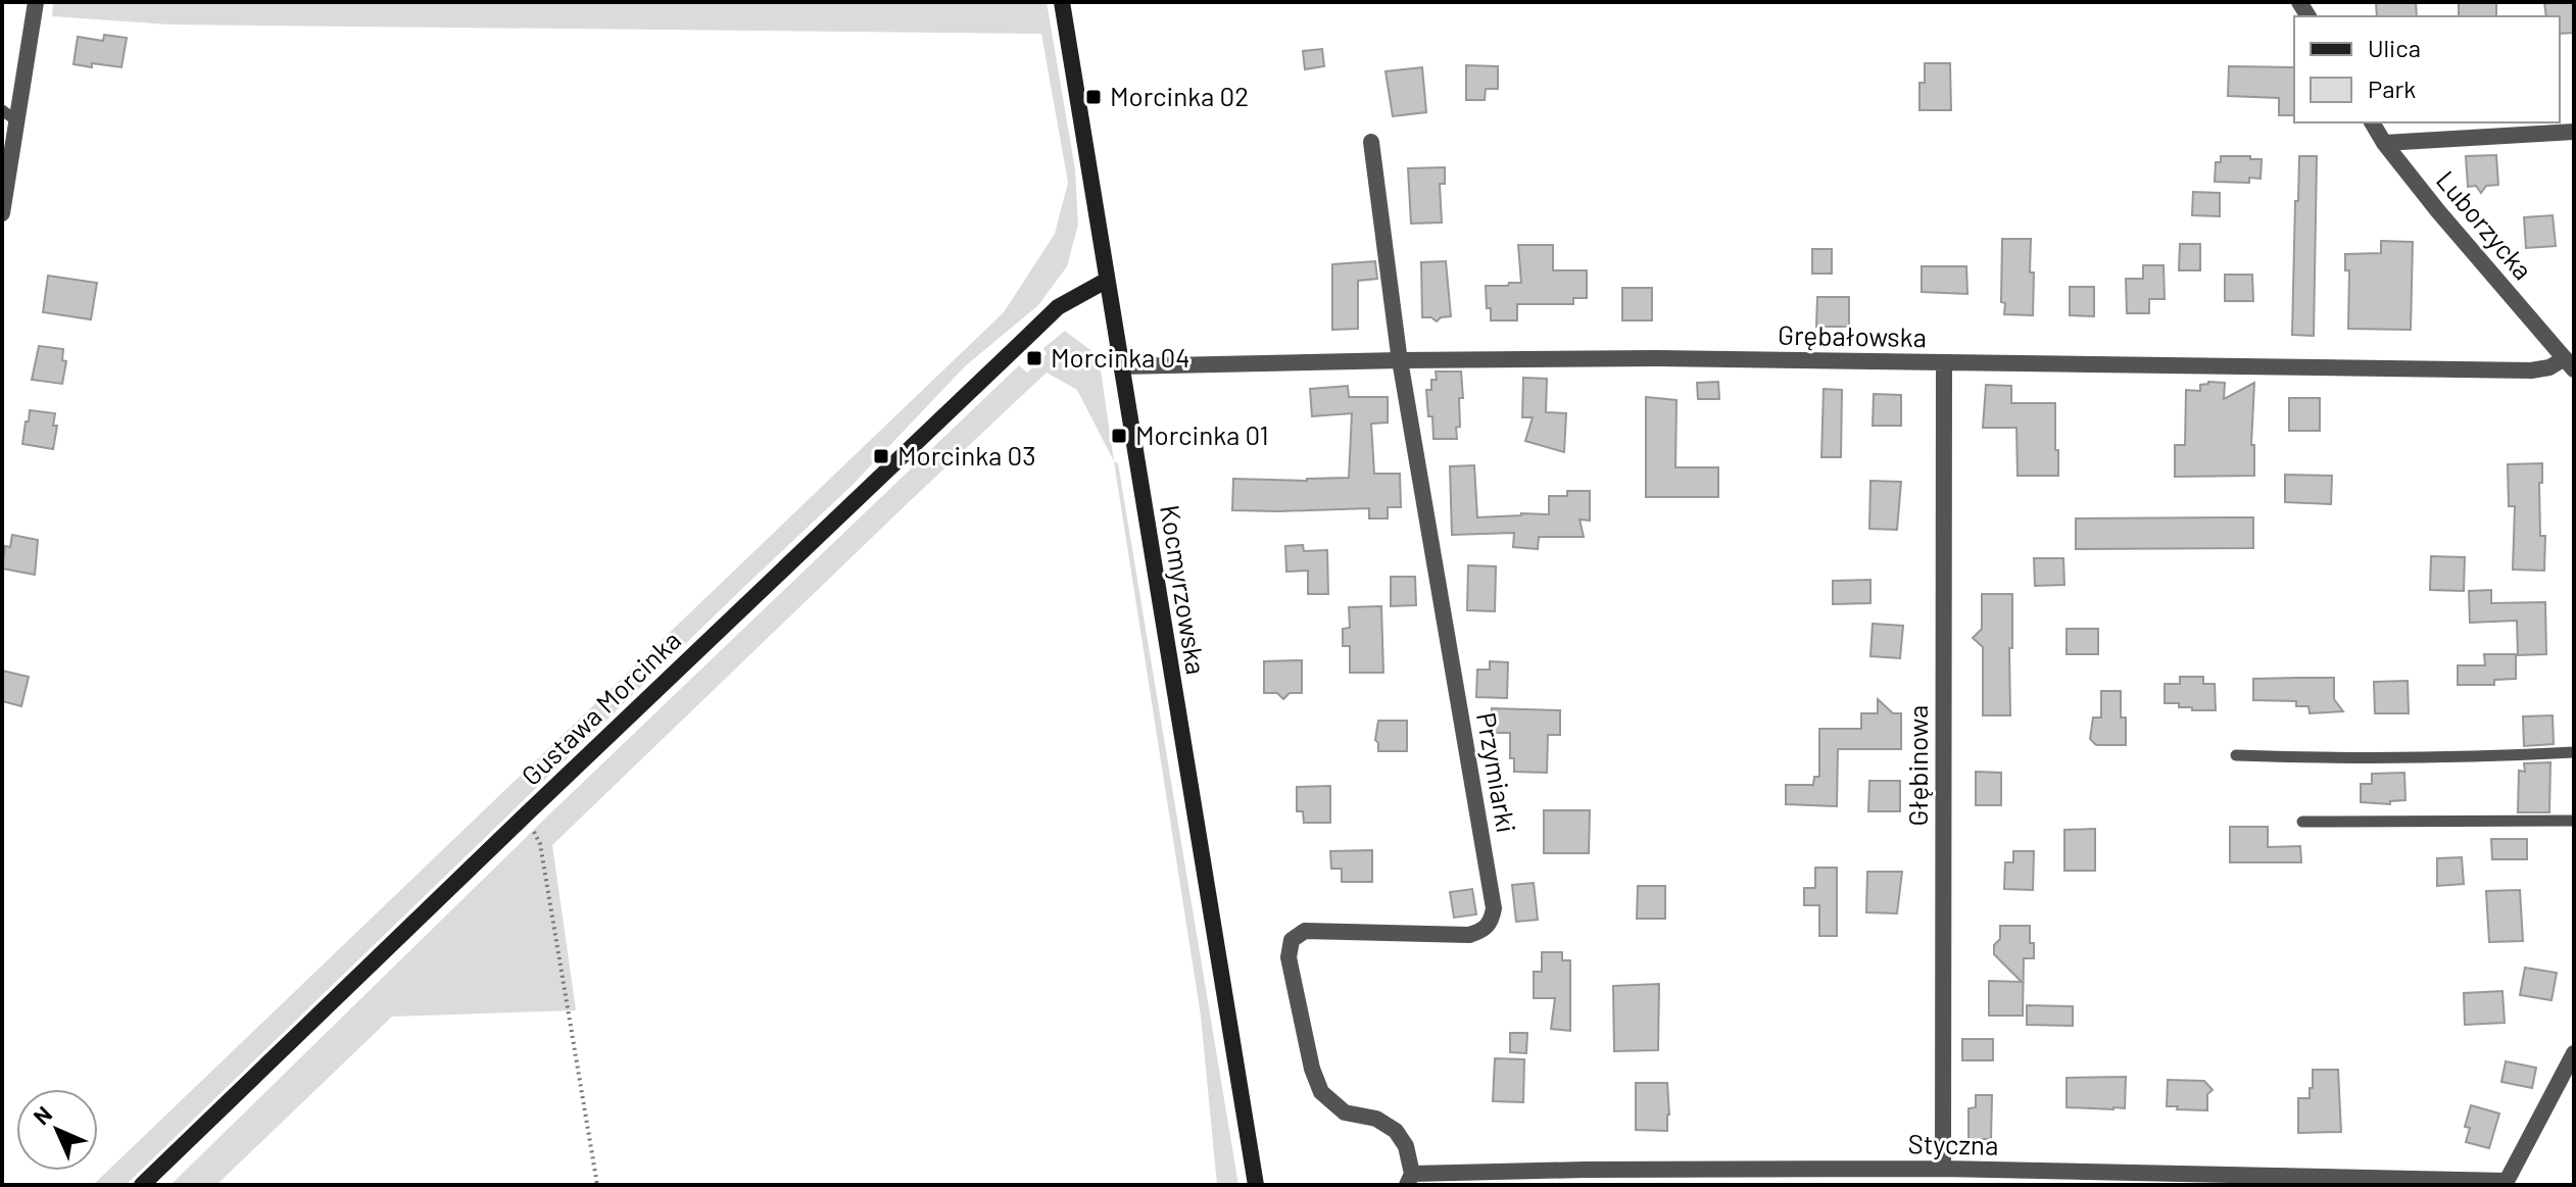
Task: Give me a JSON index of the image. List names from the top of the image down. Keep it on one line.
{"streets":{"street":["Luborzycka","Grębałowska","Kocmyrzowska","Gustawa Morcinka","Głębinowa","Przymiarki","Styczna"]},"crossings":[["Luborzycka","Grębałowska"],["Grębałowska","Kocmyrzowska"],["Grębałowska","Głębinowa"],["Grębałowska","Przymiarki"],["Kocmyrzowska","Gustawa Morcinka"],["Głębinowa","Styczna"],["Przymiarki","Styczna"]],"places":{"transit":["Morcinka 02","Morcinka 04","Morcinka 01","Morcinka 03"]},"legend":["Ulica","Park"],"north":"top left"}
